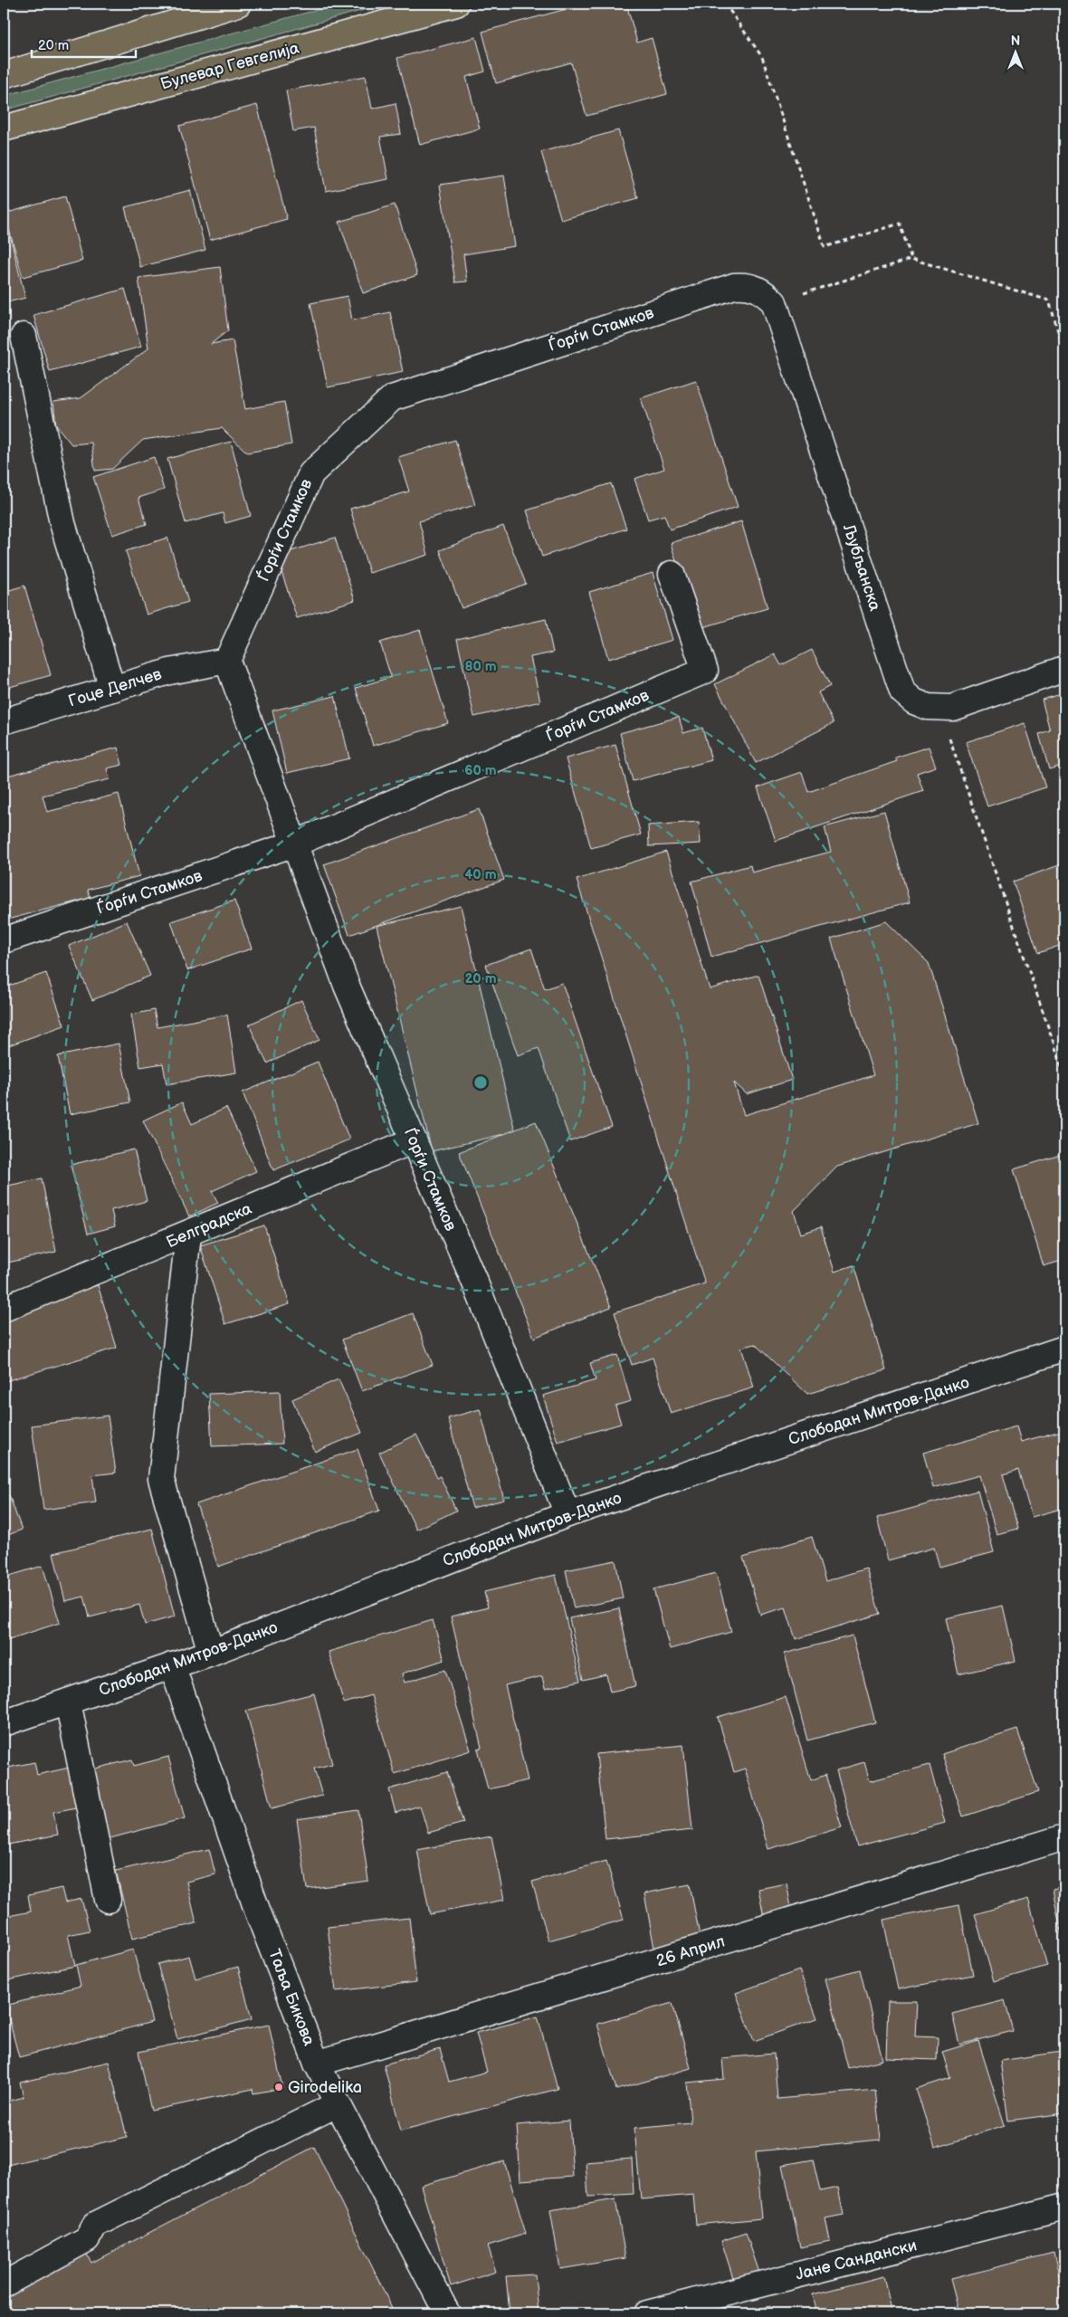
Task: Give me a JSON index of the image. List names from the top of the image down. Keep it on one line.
{"streets":{"main road":["Булевар Гевгелија"],"street":["Ѓорѓи Стамков","Љубљанска","Гоце Делчев","Белградска","Слободан Митров-Данко","26 Април","Таља Бикова","Јане Сандански"]},"crossings":[["Ѓорѓи Стамков","Љубљанска"],["Ѓорѓи Стамков","Гоце Делчев"],["Ѓорѓи Стамков","Белградска"],["Ѓорѓи Стамков","Слободан Митров-Данко"],["Слободан Митров-Данко","Таља Бикова"],["26 Април","Таља Бикова"]],"places":["Girodelika"],"scale_bar":"20 m","north":"top","rings":["80 m","60 m","40 m","20 m"]}
